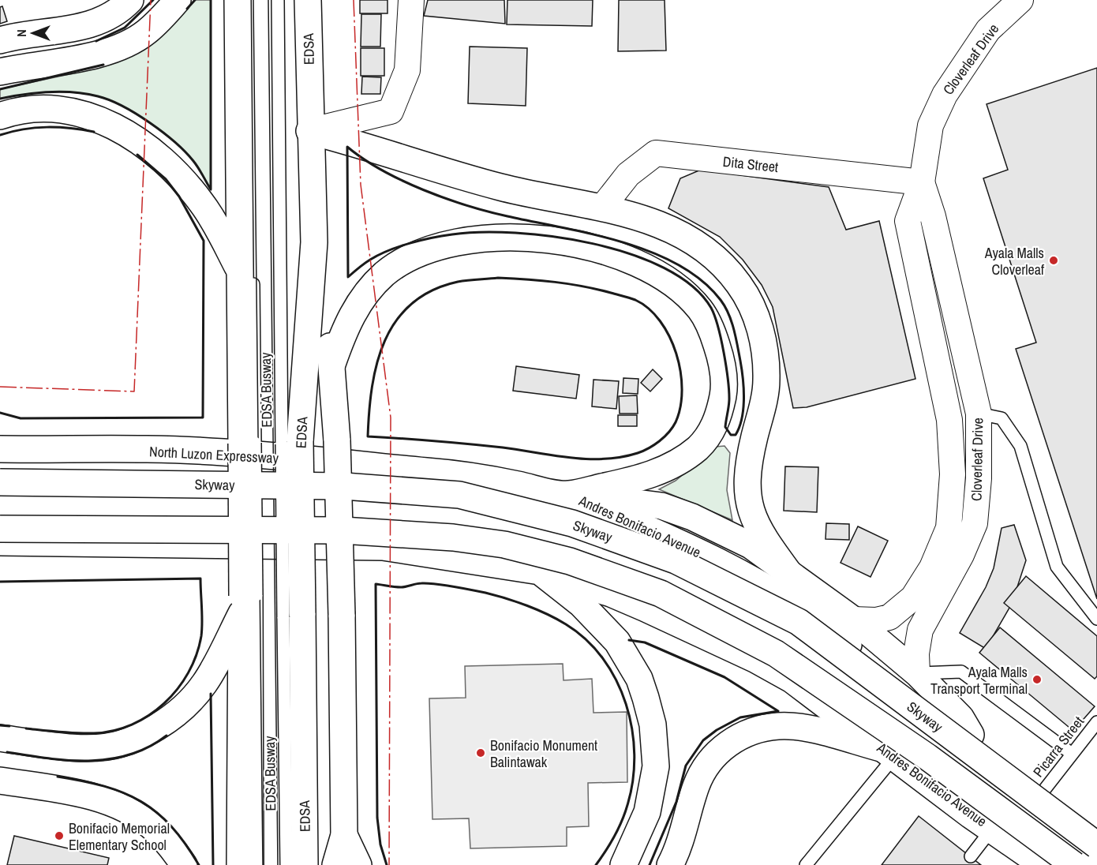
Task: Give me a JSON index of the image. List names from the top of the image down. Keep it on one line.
{"streets":{"main road":["EDSA","North Luzon Expressway","Skyway","Andres Bonifacio Avenue"],"street":["Cloverleaf Drive","Dita Street"],"lane":["EDSA Busway","Picarra Street"]},"crossings":[["EDSA","EDSA Busway"],["Cloverleaf Drive","Dita Street"],["Cloverleaf Drive","Andres Bonifacio Avenue"],["North Luzon Expressway","Andres Bonifacio Avenue"],["Andres Bonifacio Avenue","Picarra Street"]],"places":["Ayala Malls Cloverleaf","Ayala Malls Transport Terminal","Bonifacio Monument Balintawak","Bonifacio Memorial Elementary School"],"north":"left"}
